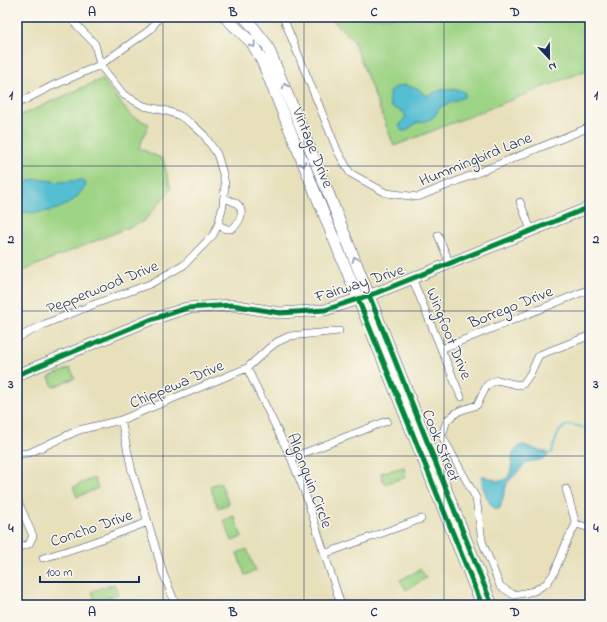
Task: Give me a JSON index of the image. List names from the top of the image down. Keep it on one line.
{"streets":{"street":["Vintage Drive","Hummingbird Lane","Fairway Drive","Pepperwood Drive","Borrego Drive","Wingfoot Drive","Chippewa Drive","Cook Street","Algonquin Circle","Concho Drive"]},"crossings":[["Vintage Drive","Fairway Drive"],["Vintage Drive","Cook Street"],["Fairway Drive","Wingfoot Drive"],["Fairway Drive","Cook Street"],["Borrego Drive","Wingfoot Drive"],["Chippewa Drive","Algonquin Circle"]],"scale_bar":"100 m","north":"bottom","grid":{"columns":["A","B","C","D"],"rows":["1","2","3","4"]}}
